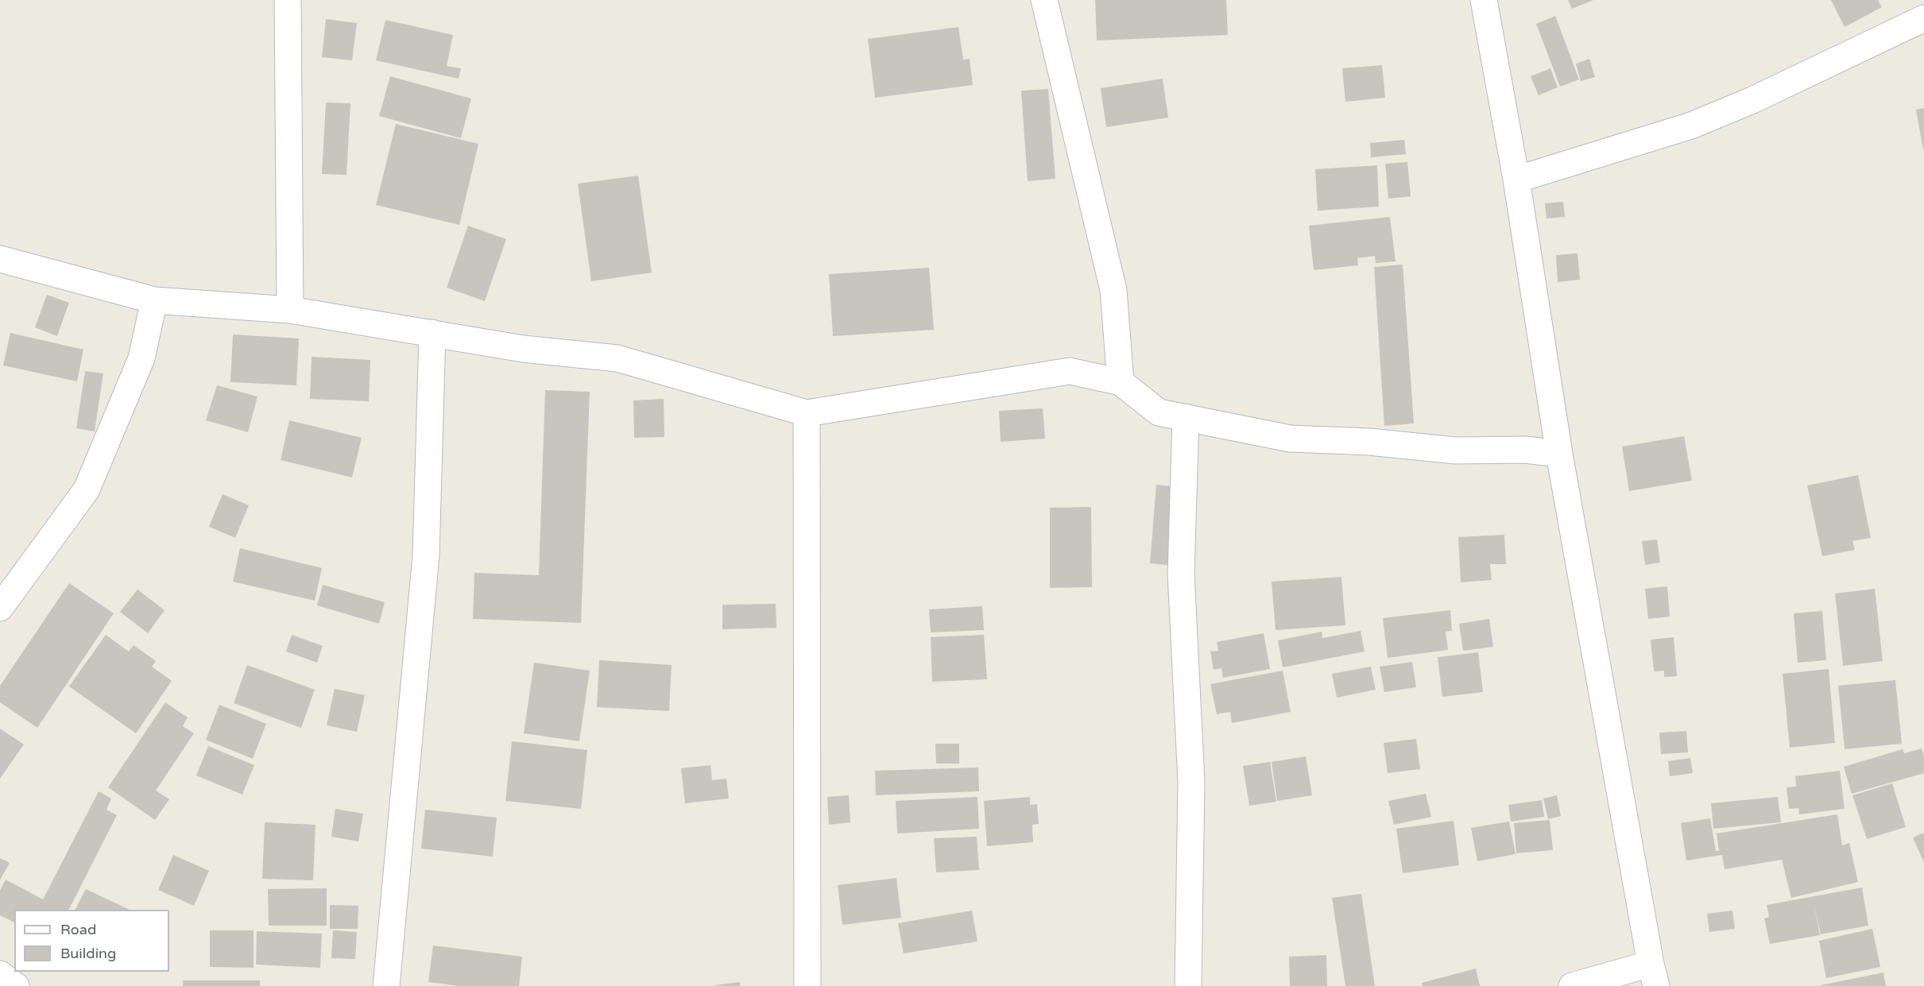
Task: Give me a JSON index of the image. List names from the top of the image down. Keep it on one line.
{"legend":["Road","Building"]}
